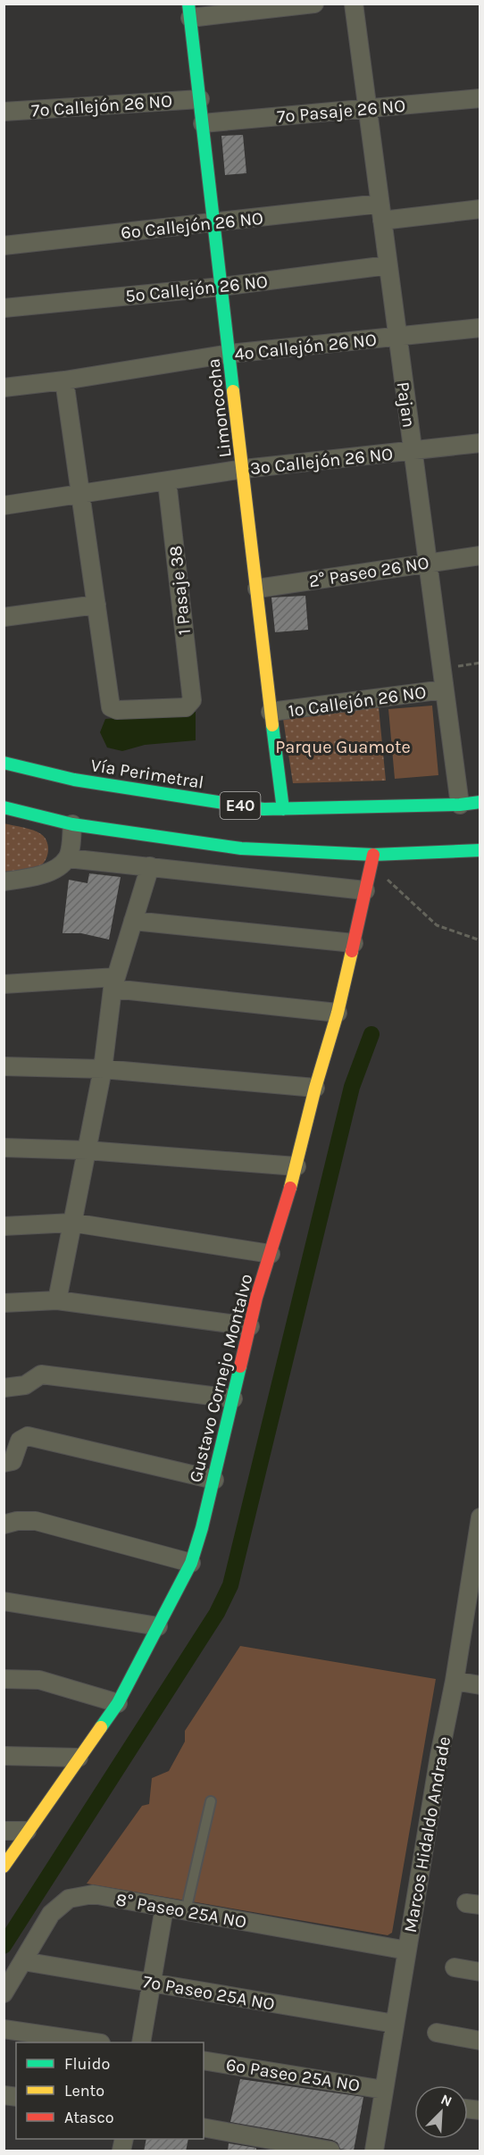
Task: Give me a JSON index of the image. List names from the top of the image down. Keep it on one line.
{"streets":{"main road":["Limoncocha","Vía Perimetral","E40","Gustavo Cornejo Montalvo"],"street":["7º Callejón 26 NO","7º Pasaje 26 NO","6º Callejón 26 NO","5º Callejón 26 NO","4º Callejón 26 NO","Pajan","3º Callejón 26 NO","2° Paseo 26 NO","1 Pasaje 38","1º Callejón 26 NO","Marcos Hidaldo Andrade","8° Paseo 25A NO","7º Paseo 25A NO","6º Paseo 25A NO"]},"crossings":[["7º Callejón 26 NO","Limoncocha"],["7º Pasaje 26 NO","Pajan"],["7º Pasaje 26 NO","Limoncocha"],["6º Callejón 26 NO","Pajan"],["6º Callejón 26 NO","Limoncocha"],["5º Callejón 26 NO","Pajan"],["5º Callejón 26 NO","Limoncocha"],["4º Callejón 26 NO","Pajan"],["4º Callejón 26 NO","Limoncocha"],["Pajan","3º Callejón 26 NO"],["Pajan","2° Paseo 26 NO"],["Pajan","1º Callejón 26 NO"],["Pajan","Vía Perimetral"],["Limoncocha","3º Callejón 26 NO"],["Limoncocha","2° Paseo 26 NO"],["Limoncocha","1º Callejón 26 NO"],["Limoncocha","Vía Perimetral"],["3º Callejón 26 NO","1 Pasaje 38"],["E40","Gustavo Cornejo Montalvo"],["Marcos Hidaldo Andrade","8° Paseo 25A NO"],["Marcos Hidaldo Andrade","7º Paseo 25A NO"],["Marcos Hidaldo Andrade","6º Paseo 25A NO"],["8° Paseo 25A NO","7º Paseo 25A NO"]],"parks":["Parque Guamote"],"legend":["Fluido","Lento","Atasco"],"north":"top right"}
